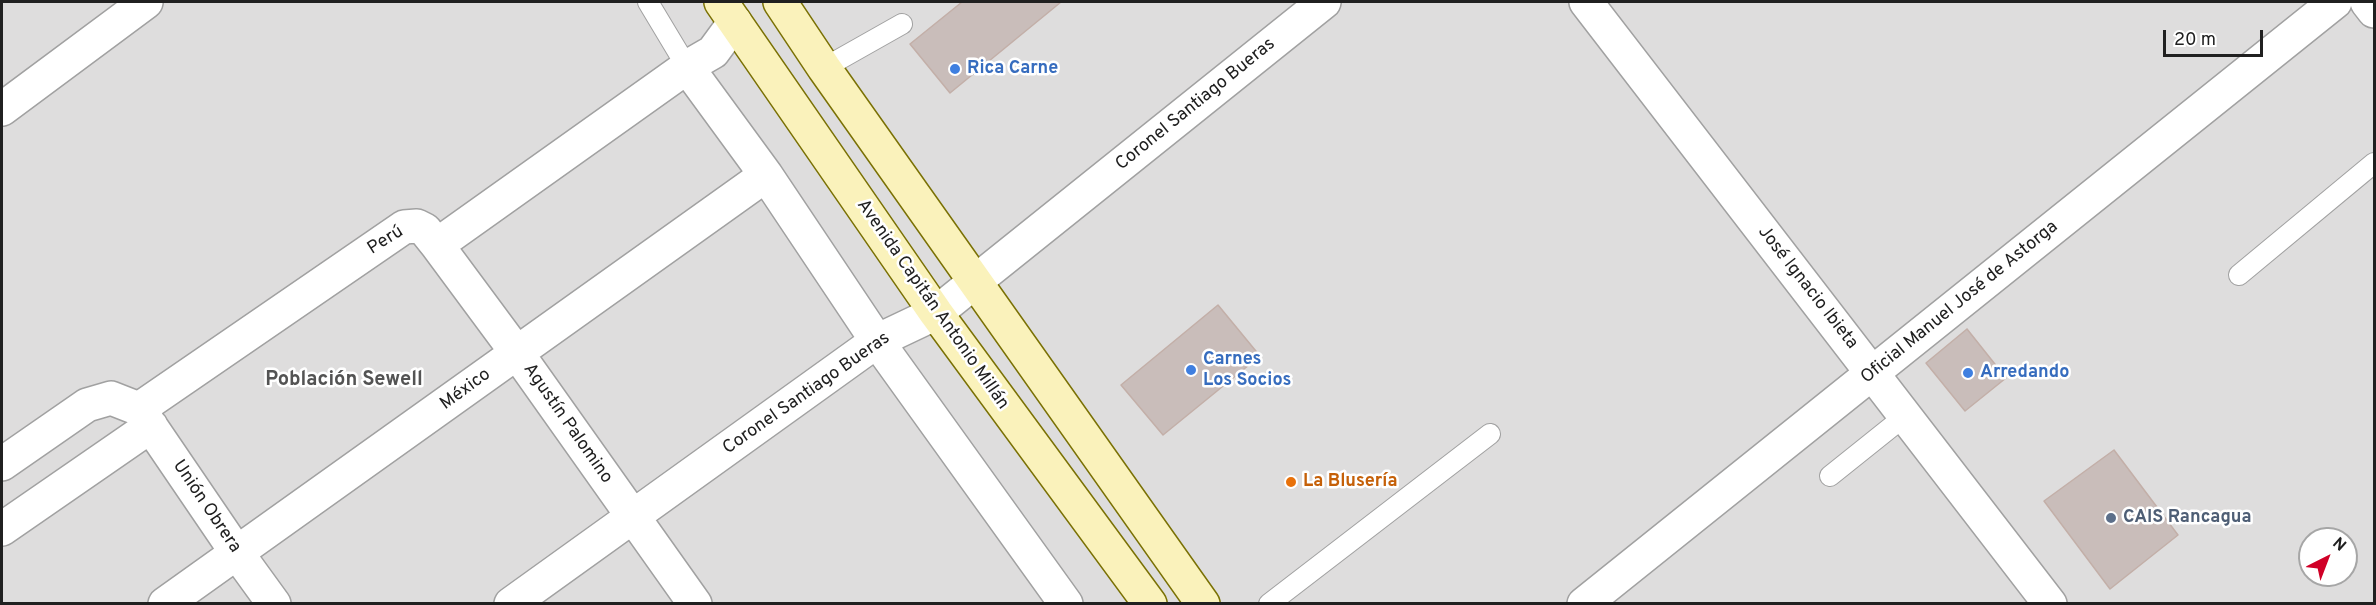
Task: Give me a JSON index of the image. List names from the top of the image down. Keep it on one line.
{"streets":{"main road":["Avenida Capitán Antonio Millán"],"street":["Coronel Santiago Bueras","Perú","José Ignacio Ibieta","Oficial Manuel José de Astorga","México","Agustín Palomino","Unión Obrera"]},"crossings":[["Coronel Santiago Bueras","Avenida Capitán Antonio Millán"],["Coronel Santiago Bueras","Agustín Palomino"],["Perú","Agustín Palomino"],["Perú","Unión Obrera"],["José Ignacio Ibieta","Oficial Manuel José de Astorga"],["México","Agustín Palomino"],["México","Unión Obrera"]],"districts":["Población Sewell"],"places":["Rica Carne","Carnes Los Socios","Arredando","La Blusería","CAIS Rancagua"],"scale_bar":"20 m","north":"top right"}
